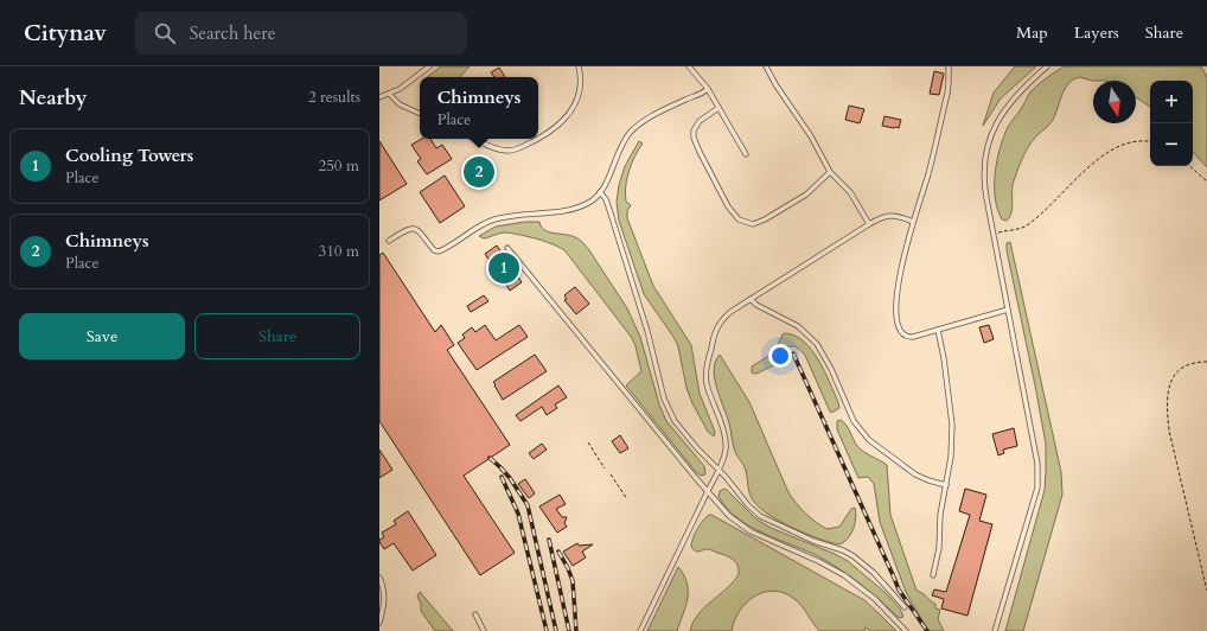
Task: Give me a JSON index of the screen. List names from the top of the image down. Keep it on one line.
{"north":"bottom","page":{"header":"Citynav","search":"Search here","nav":["Map","Layers","Share"],"heading":["Nearby","2 results"],"popup":["Chimneys","Place"],"map_buttons":["+","−"],"list":[{"mark":"1","name":"Cooling Towers","note":"Place","value":"250 m"},{"mark":"2","name":"Chimneys","note":"Place","value":"310 m"}],"pins":["2","1"],"buttons":["Save","Share"]}}
